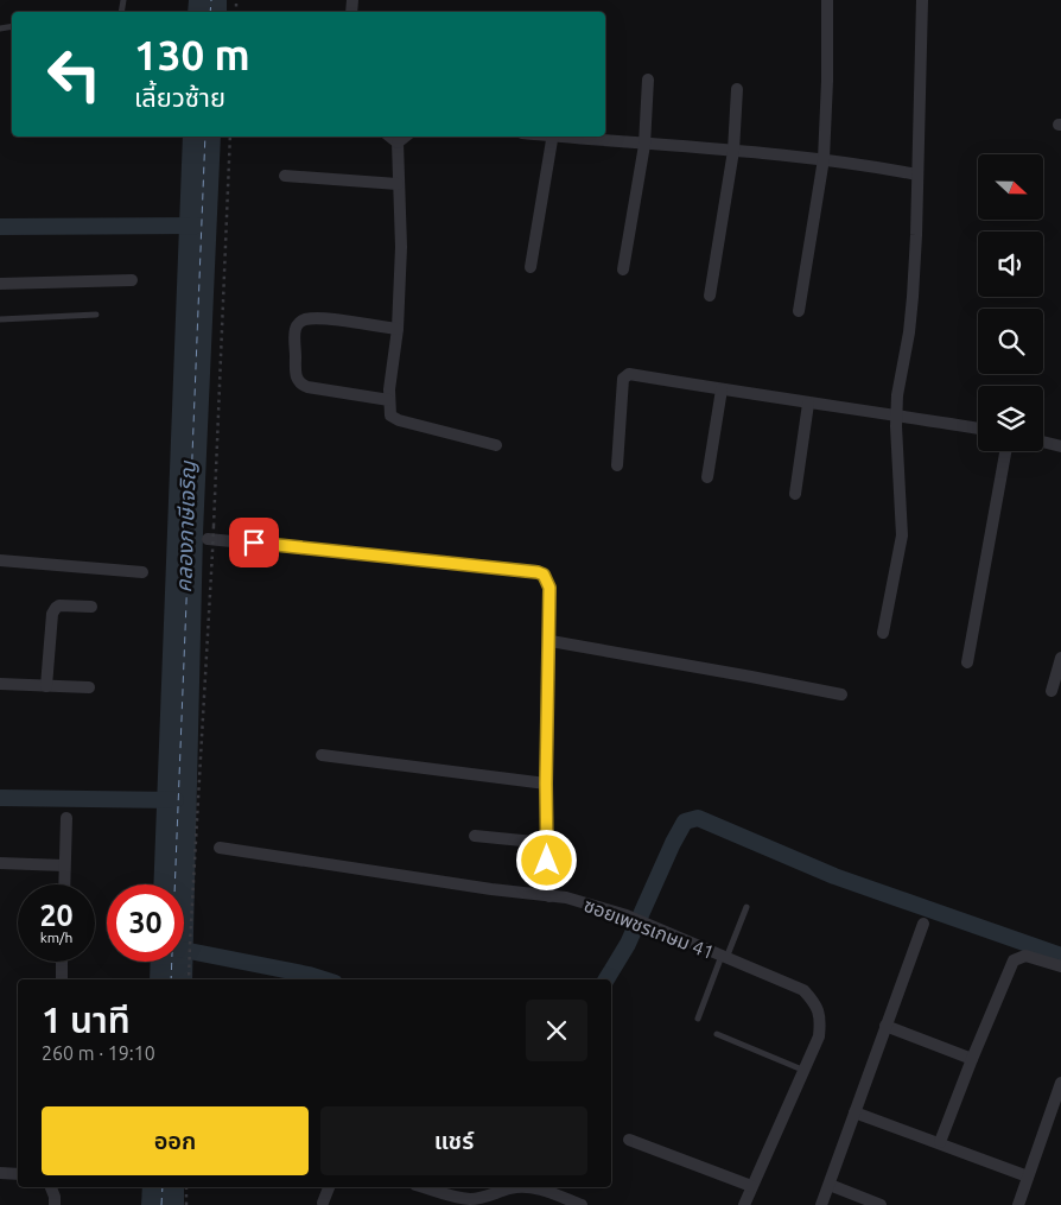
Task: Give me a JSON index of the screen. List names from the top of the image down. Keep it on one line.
{"streets":{"street":["ซอยเพชรเกษม 41"]},"water":["คลองภาษีเจริญ"],"north":"right","page":{"turn":["130 m","เลี้ยวซ้าย"],"speed":"20 km/h","limit":"30","heading":["1 นาที","260 m · 19:10"],"buttons":["ออก","แชร์"]}}
